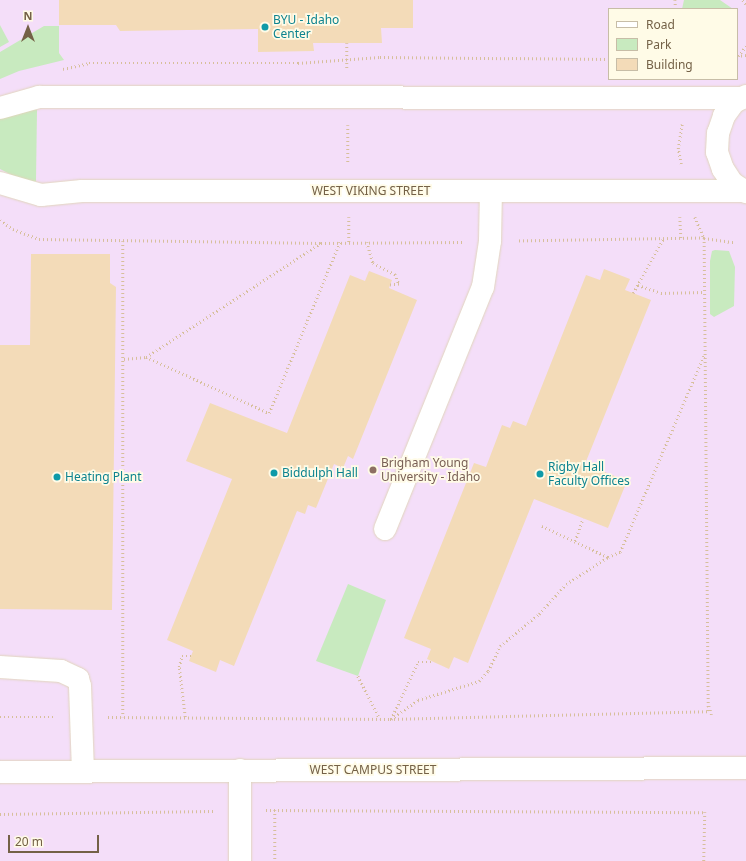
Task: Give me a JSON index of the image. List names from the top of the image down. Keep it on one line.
{"streets":{"street":["WEST VIKING STREET","WEST CAMPUS STREET"]},"places":["BYU - Idaho Center","Brigham Young University - Idaho","Biddulph Hall","Rigby Hall Faculty Offices","Heating Plant"],"legend":["Road","Park","Building"],"scale_bar":"20 m","north":"top"}
